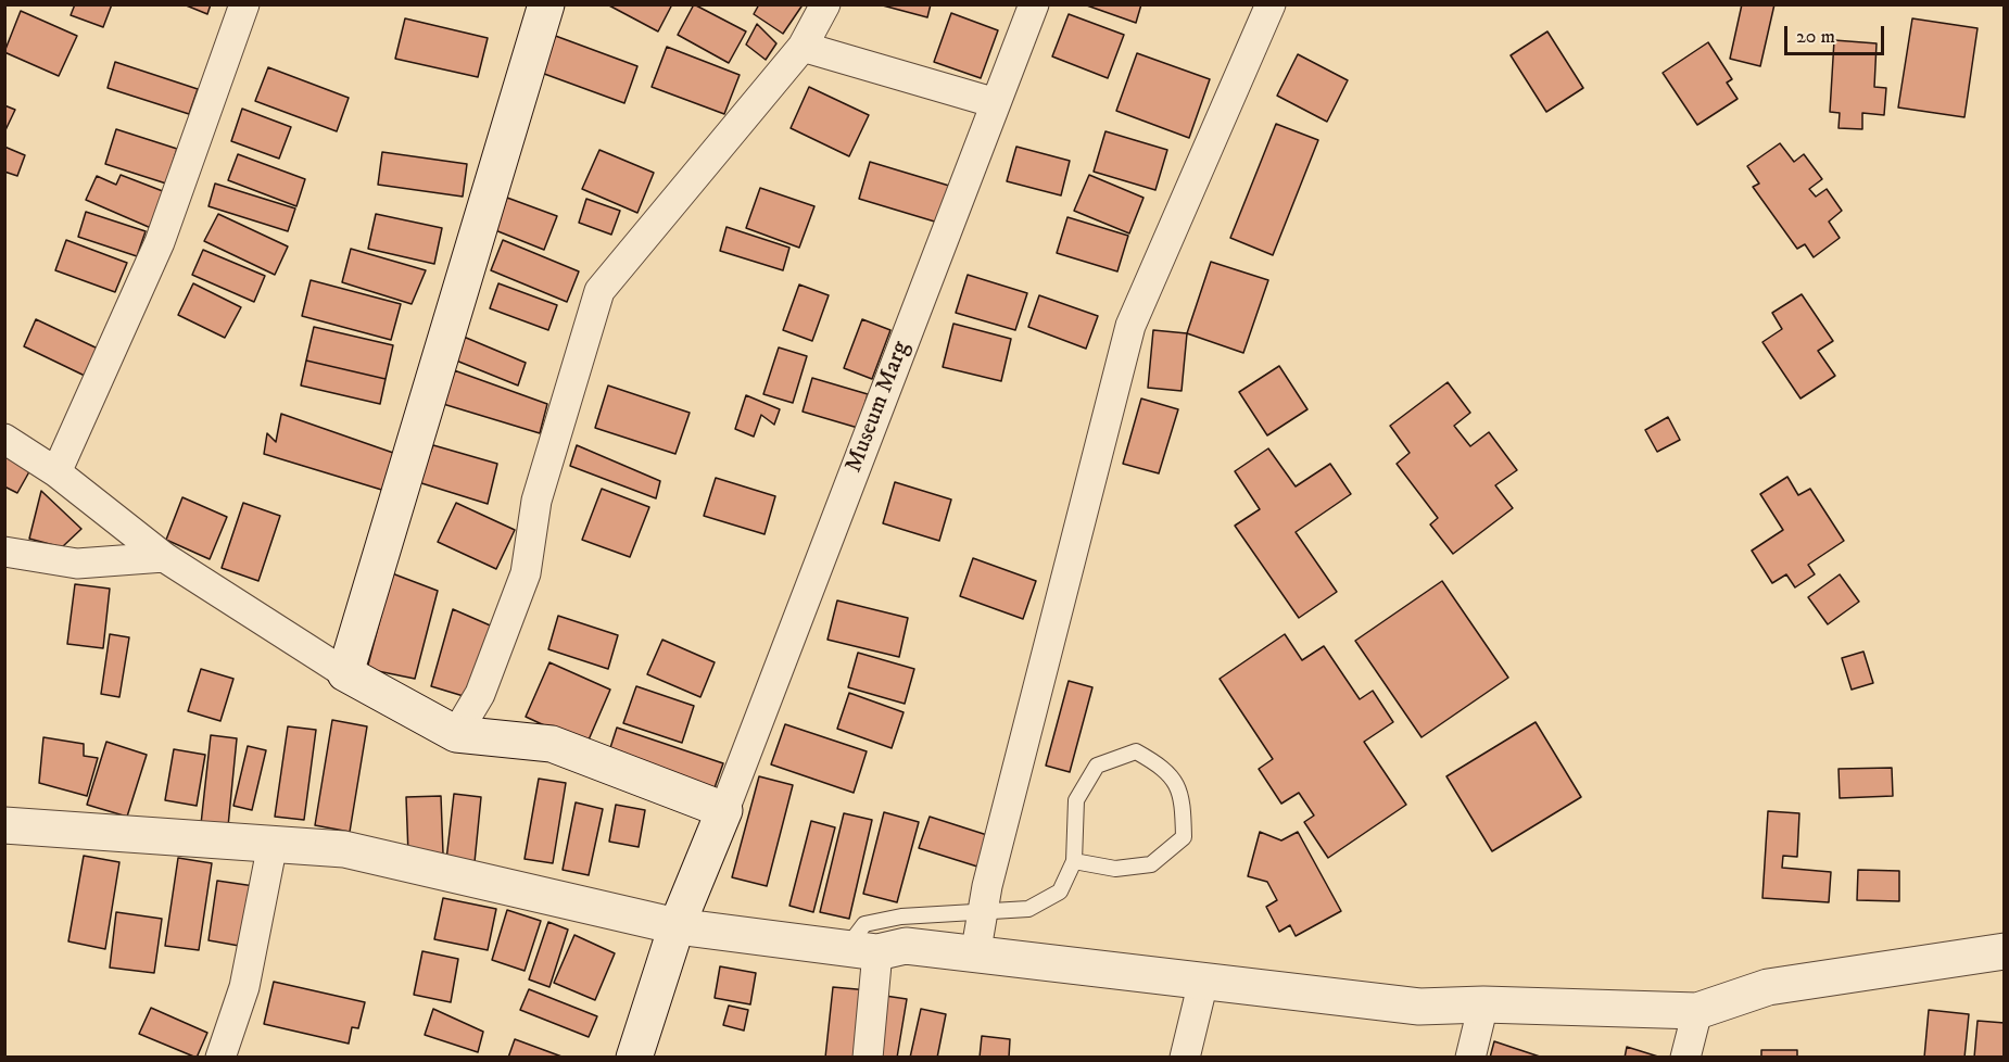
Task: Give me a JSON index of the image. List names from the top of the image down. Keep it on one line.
{"streets":{"street":["Museum Marg"]},"scale_bar":"20 m"}
